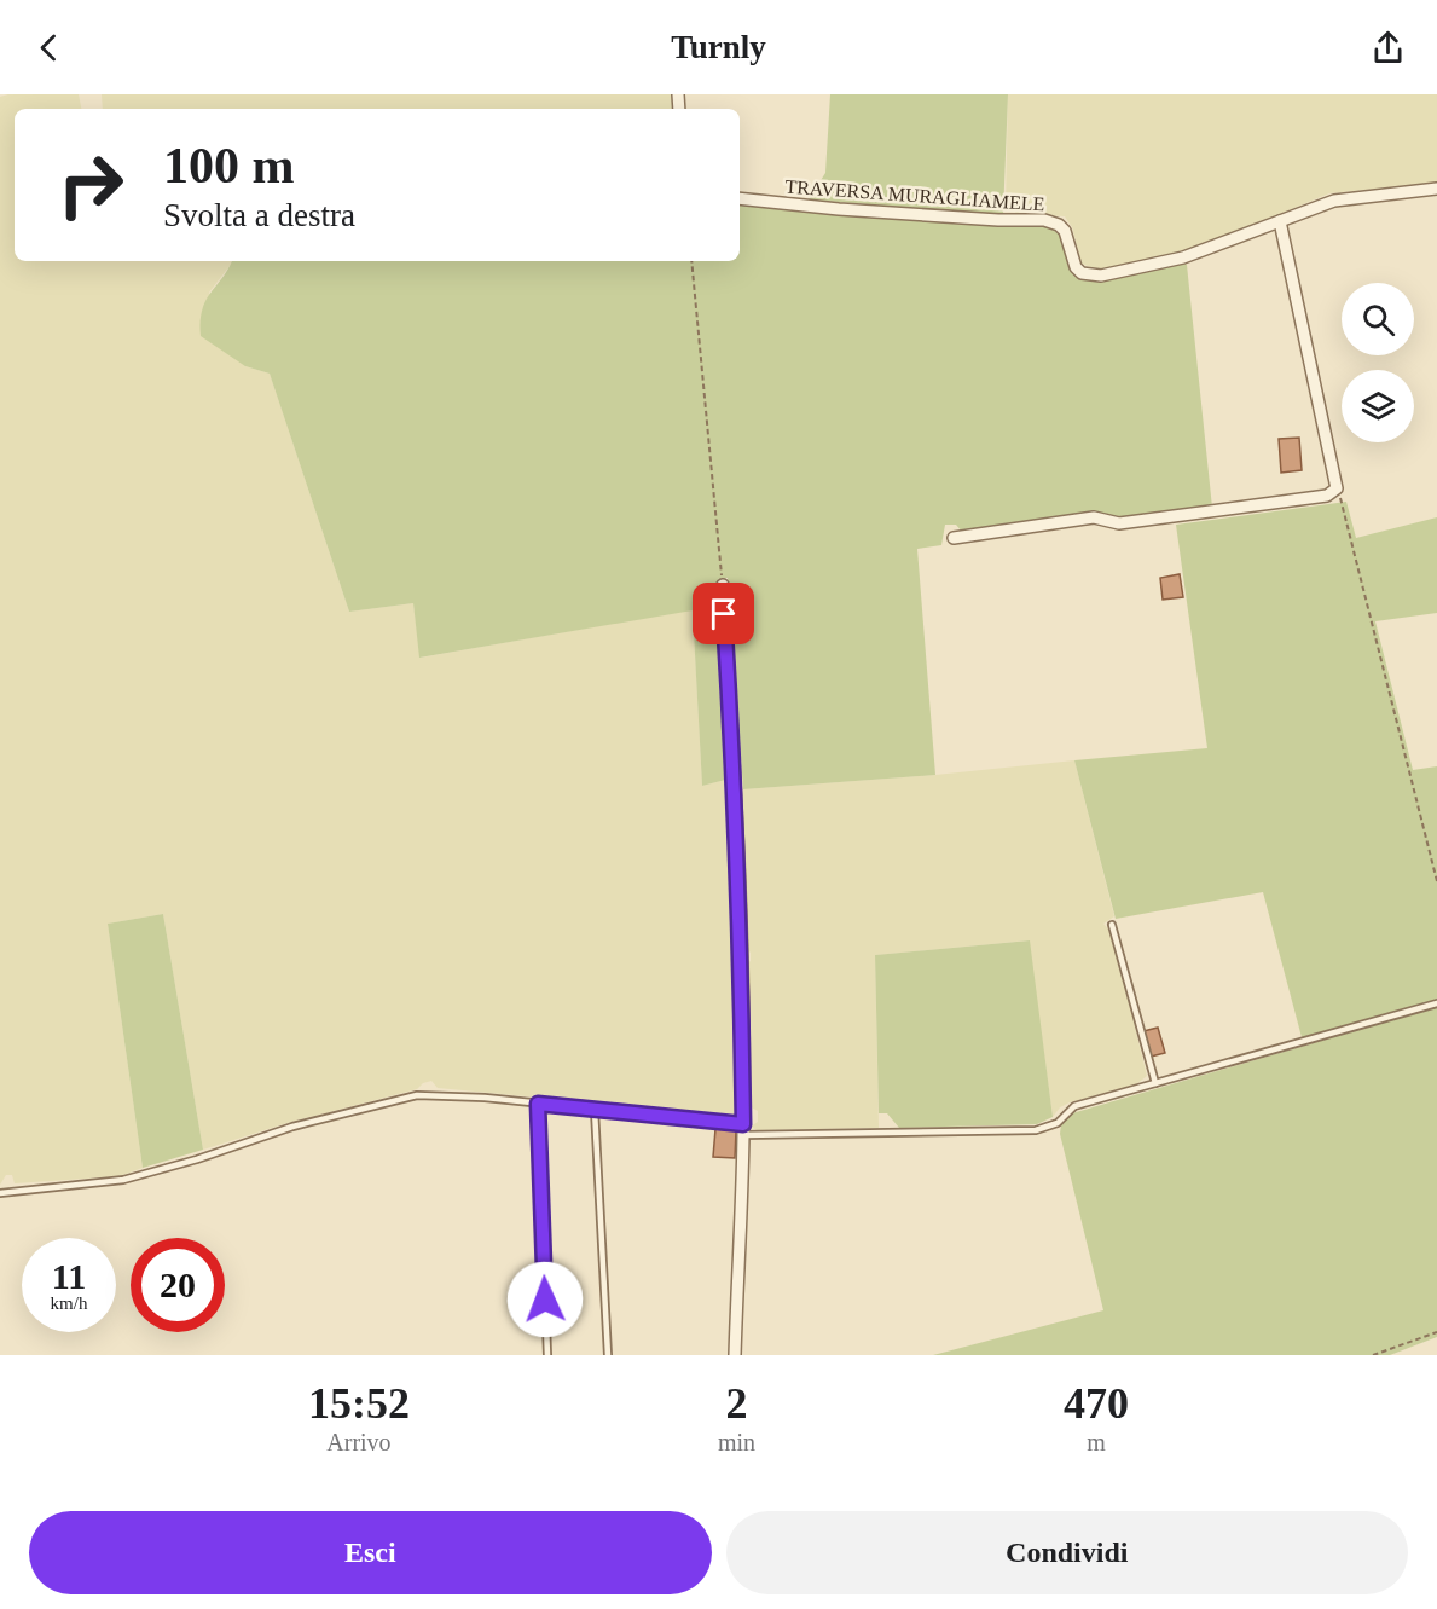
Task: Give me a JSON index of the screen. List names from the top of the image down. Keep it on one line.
{"streets":{"street":["TRAVERSA MURAGLIAMELE"]},"page":{"header":"Turnly","turn":["100 m","Svolta a destra"],"speed":"11 km/h","limit":"20","eta":["15:52","Arrivo","2","min","470","m"],"buttons":["Esci","Condividi"]}}
